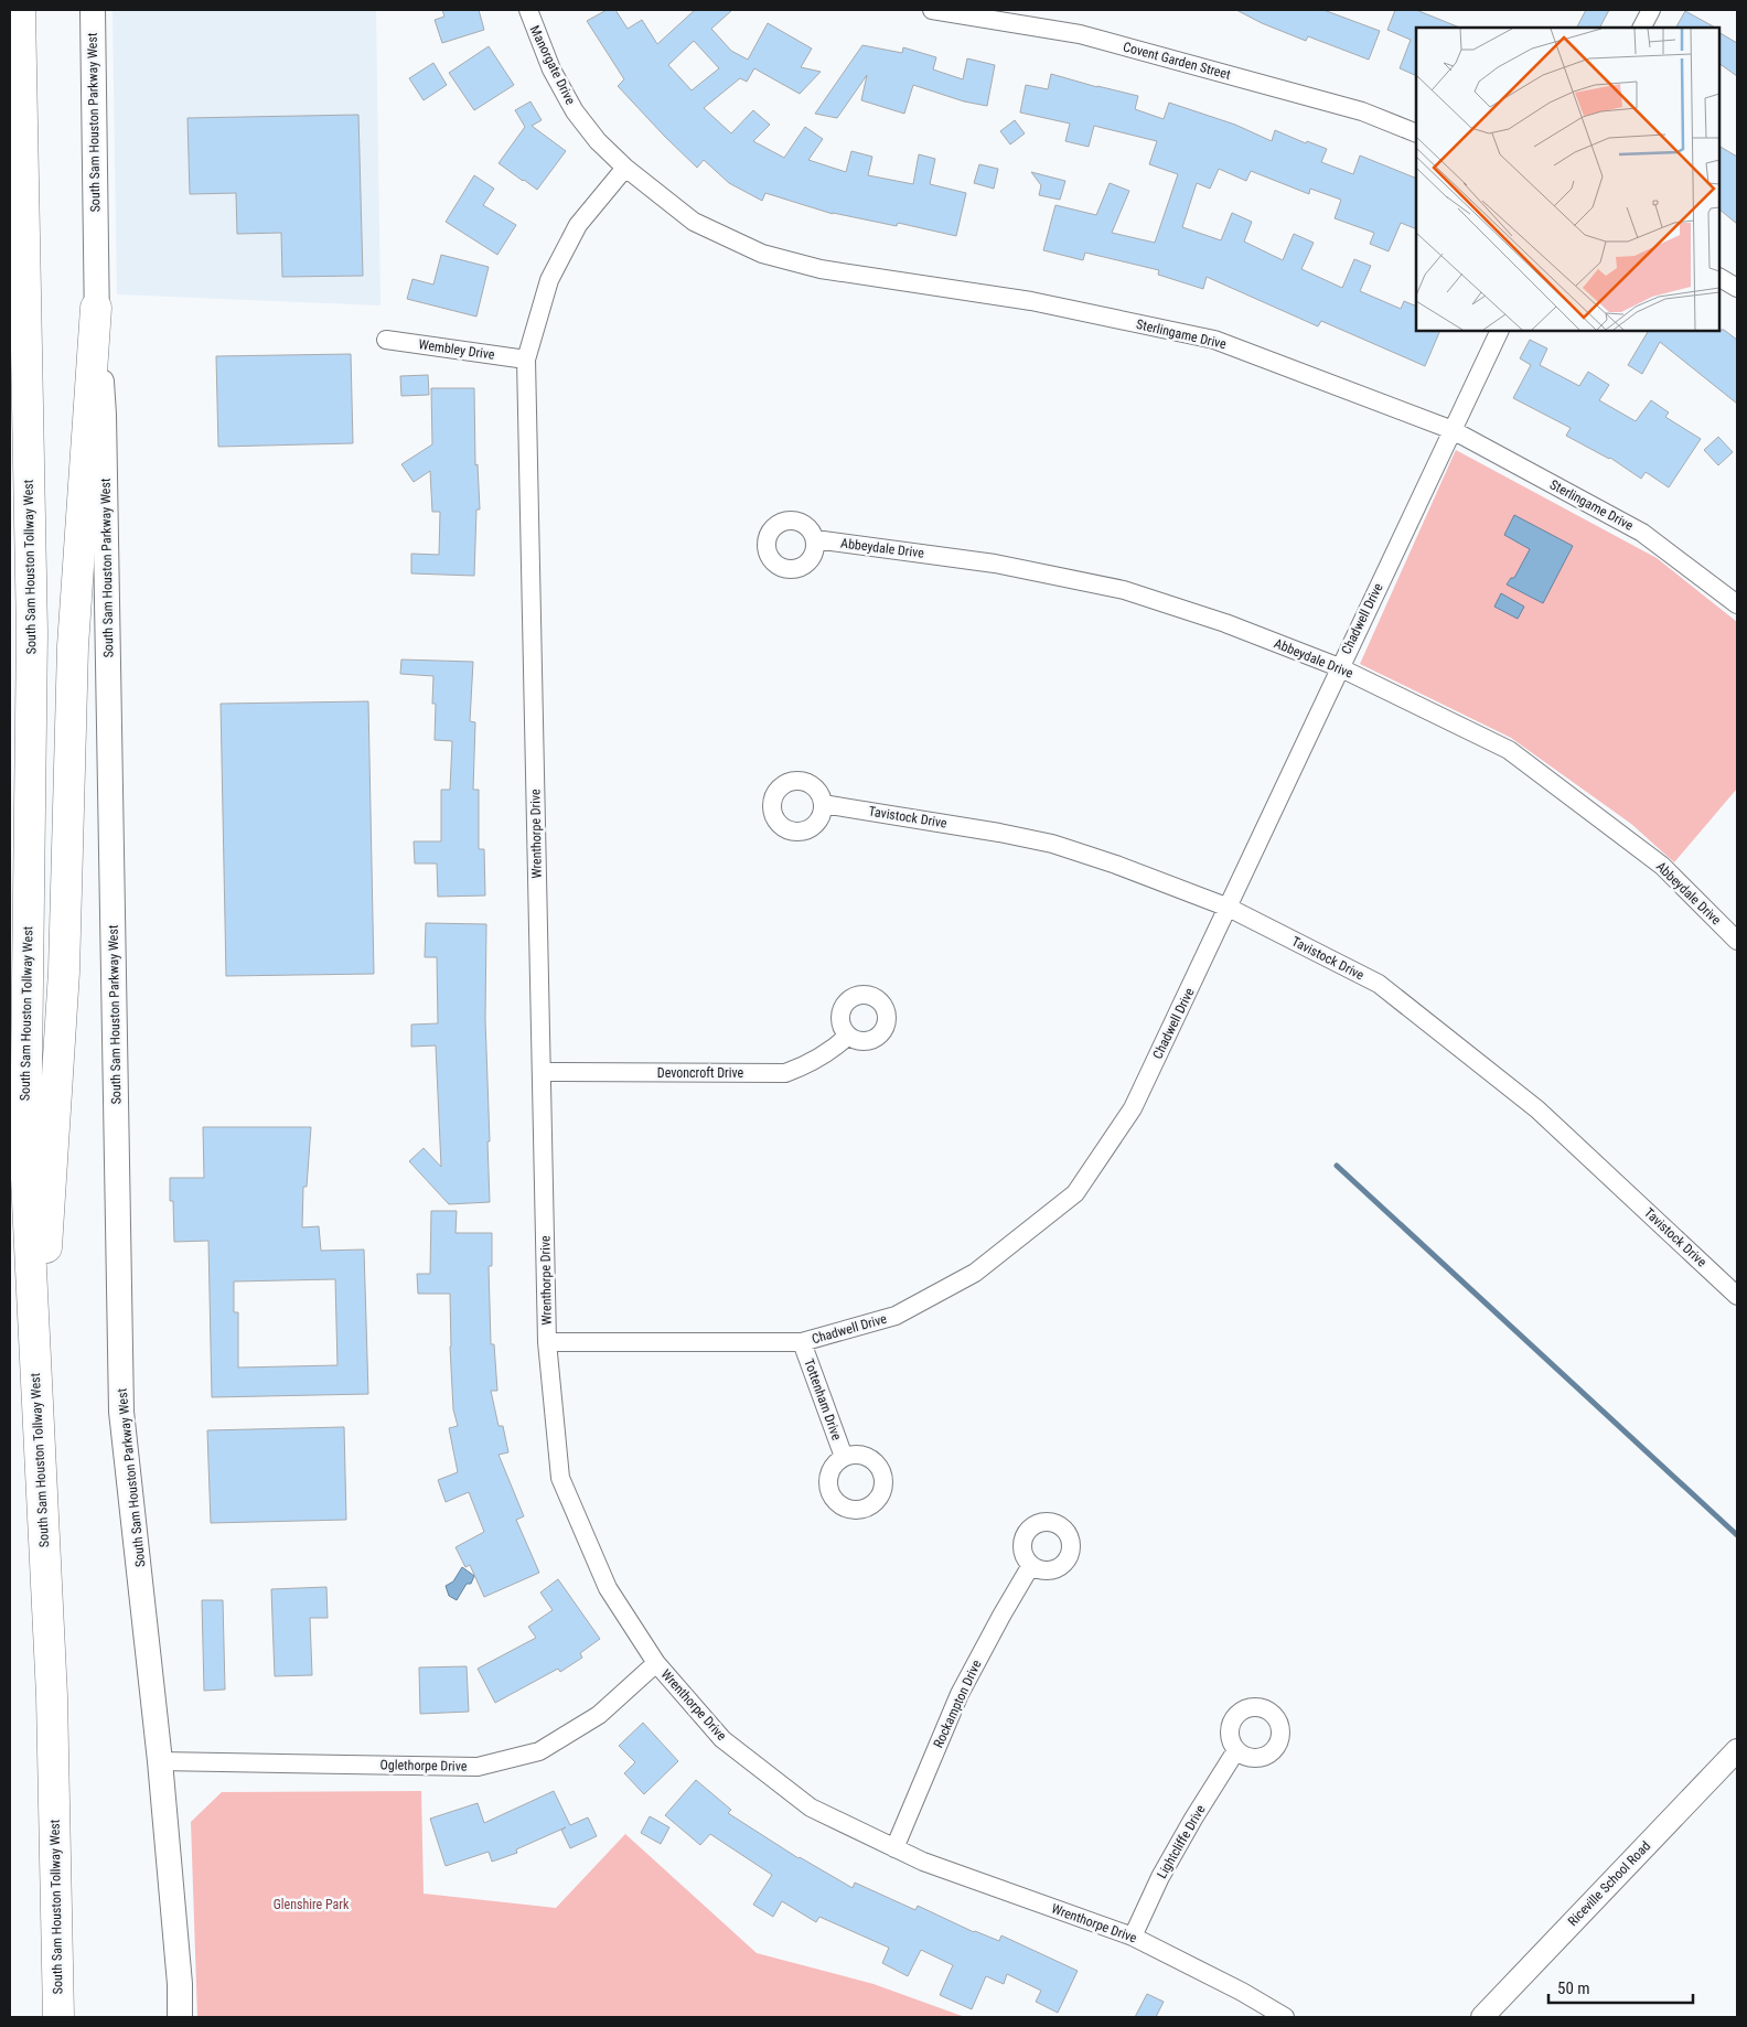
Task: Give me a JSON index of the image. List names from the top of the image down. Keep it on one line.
{"streets":{"highway":["South Sam Houston Tollway West"],"main road":["South Sam Houston Parkway West"],"street":["Covent Garden Street","Manorgate Drive","Sterlingame Drive","Wembley Drive","Abbeydale Drive","Chadwell Drive","Tavistock Drive","Wrenthorpe Drive","Devoncroft Drive","Tottenham Drive","Rockampton Drive","Oglethorpe Drive","Lightcliffe Drive","Riceville School Road"]},"crossings":[["Manorgate Drive","Sterlingame Drive"],["Manorgate Drive","Wrenthorpe Drive"],["South Sam Houston Parkway West","Oglethorpe Drive"],["Sterlingame Drive","Chadwell Drive"],["Sterlingame Drive","Wrenthorpe Drive"],["Wembley Drive","Wrenthorpe Drive"],["Abbeydale Drive","Chadwell Drive"],["Chadwell Drive","Tavistock Drive"],["Chadwell Drive","Wrenthorpe Drive"],["Chadwell Drive","Tottenham Drive"],["Wrenthorpe Drive","Devoncroft Drive"],["Wrenthorpe Drive","Rockampton Drive"],["Wrenthorpe Drive","Oglethorpe Drive"],["Wrenthorpe Drive","Lightcliffe Drive"]],"parks":["Glenshire Park"],"scale_bar":"50 m"}
